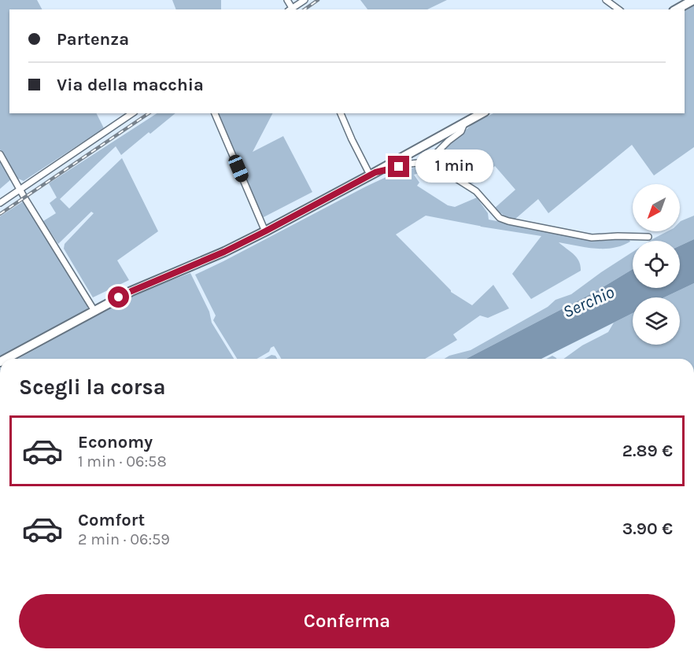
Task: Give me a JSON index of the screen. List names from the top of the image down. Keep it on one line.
{"water":["Serchio"],"north":"bottom left","page":{"banner":["Partenza","Via della macchia"],"bubble":"1 min","heading":"Scegli la corsa","list":[{"name":"Economy","note":"1 min · 06:58","value":"2.89 €"},{"name":"Comfort","note":"2 min · 06:59","value":"3.90 €"}],"buttons":"Conferma"}}
